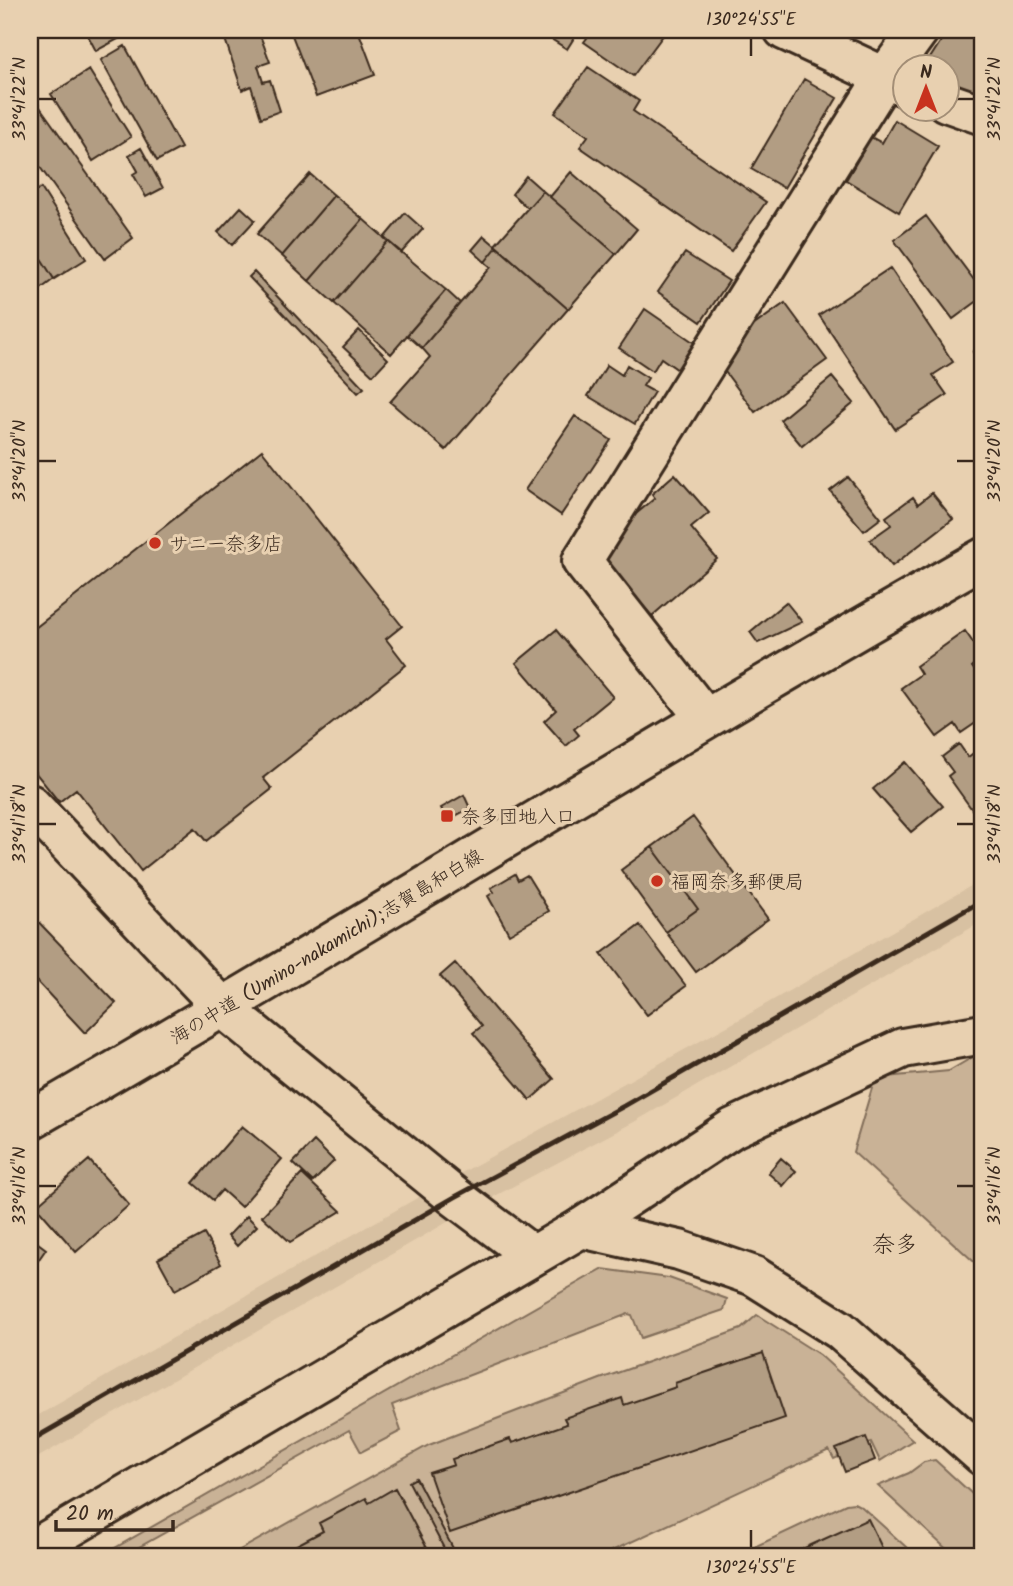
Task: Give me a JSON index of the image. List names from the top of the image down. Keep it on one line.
{"streets":{"street":["海の中道 (Umino-nakamichi);志賀島和白線"]},"districts":["奈多"],"places":{"other":["サニー奈多店","福岡奈多郵便局"],"transit":["奈多団地入口"]},"scale_bar":"20 m","north":"top","coordinates":["130°24'55\"E","33°41'22\"N","33°41'20\"N","33°41'18\"N","33°41'16\"N"]}
